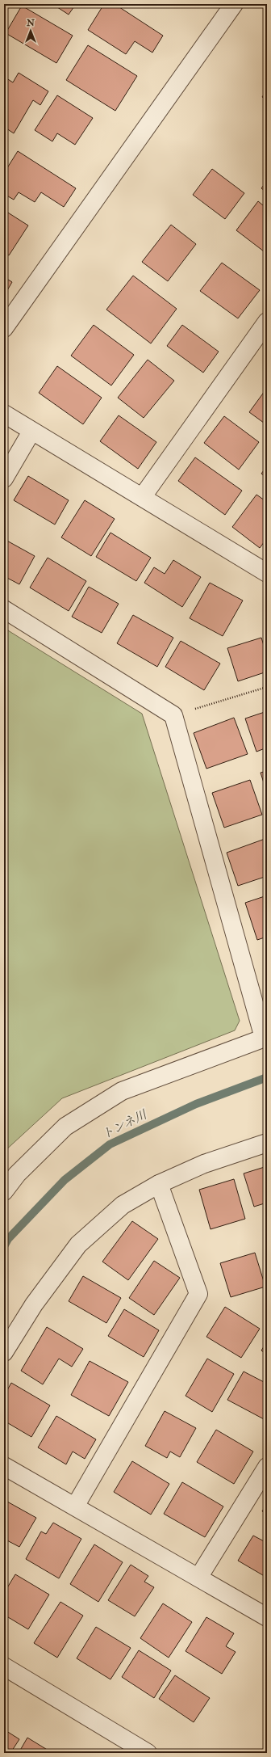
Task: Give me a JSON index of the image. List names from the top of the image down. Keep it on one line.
{"water":["トンネ川"],"north":"top"}
